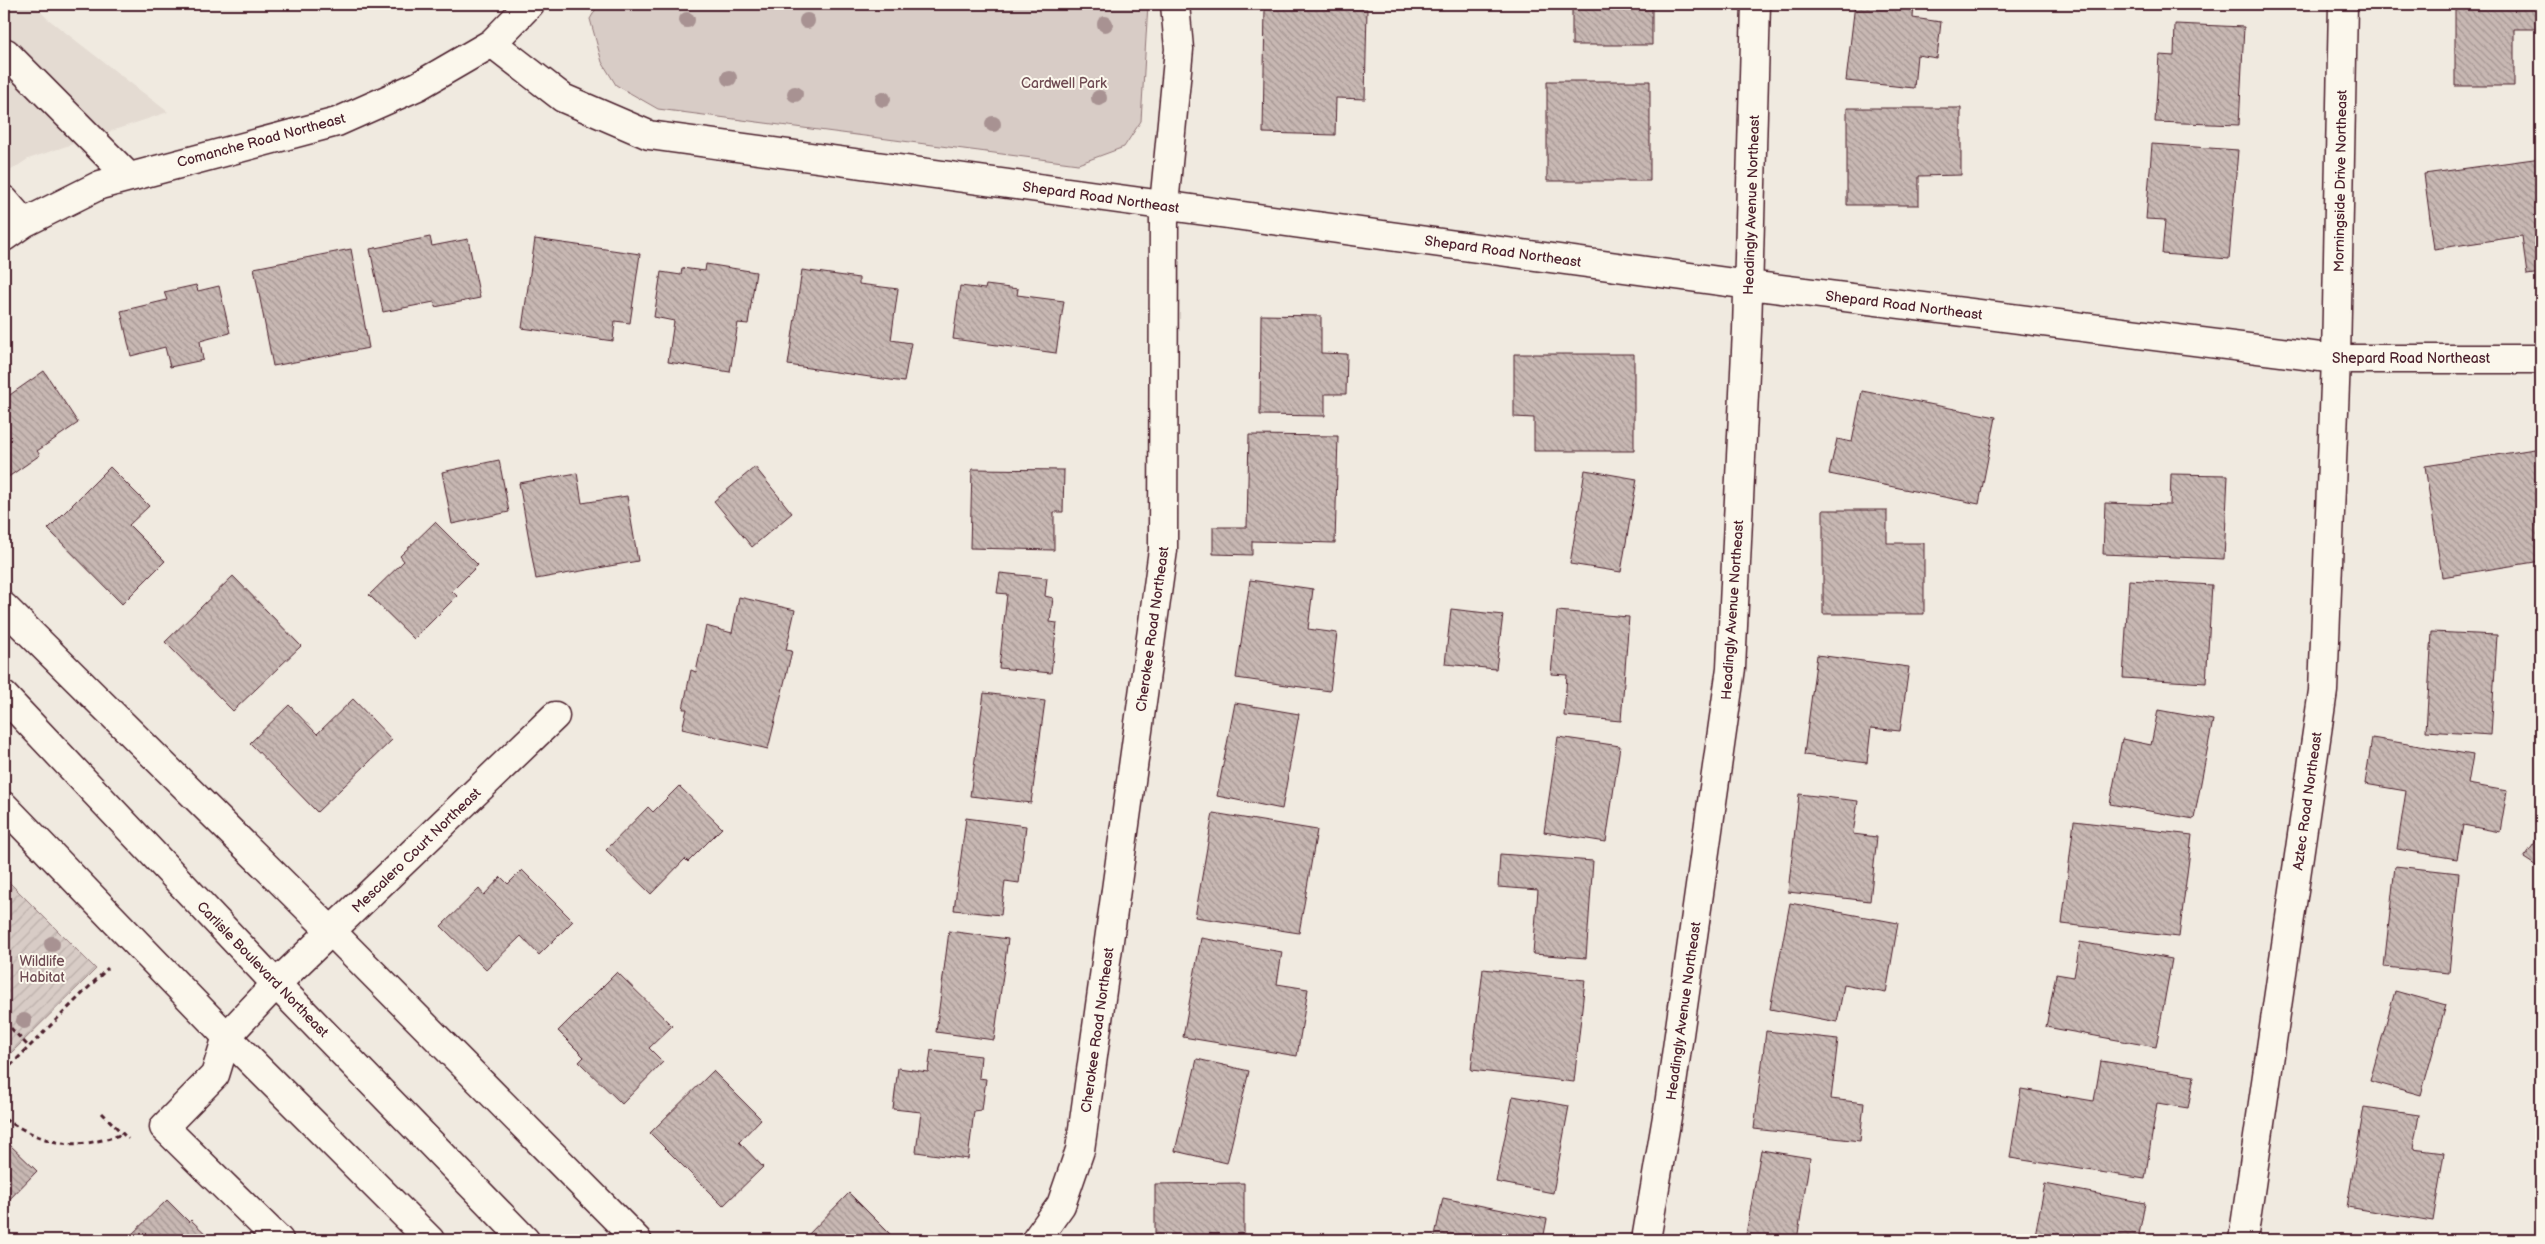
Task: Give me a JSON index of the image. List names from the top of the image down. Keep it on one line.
{"streets":{"street":["Comanche Road Northeast","Morningside Drive Northeast","Shepard Road Northeast","Headingly Avenue Northeast","Cherokee Road Northeast","Aztec Road Northeast","Mescalero Court Northeast","Carlisle Boulevard Northeast"]},"crossings":[["Comanche Road Northeast","Shepard Road Northeast"],["Morningside Drive Northeast","Shepard Road Northeast"],["Morningside Drive Northeast","Aztec Road Northeast"],["Shepard Road Northeast","Headingly Avenue Northeast"],["Shepard Road Northeast","Cherokee Road Northeast"],["Shepard Road Northeast","Aztec Road Northeast"],["Mescalero Court Northeast","Carlisle Boulevard Northeast"]],"parks":["Cardwell Park","Wildlife Habitat"]}
